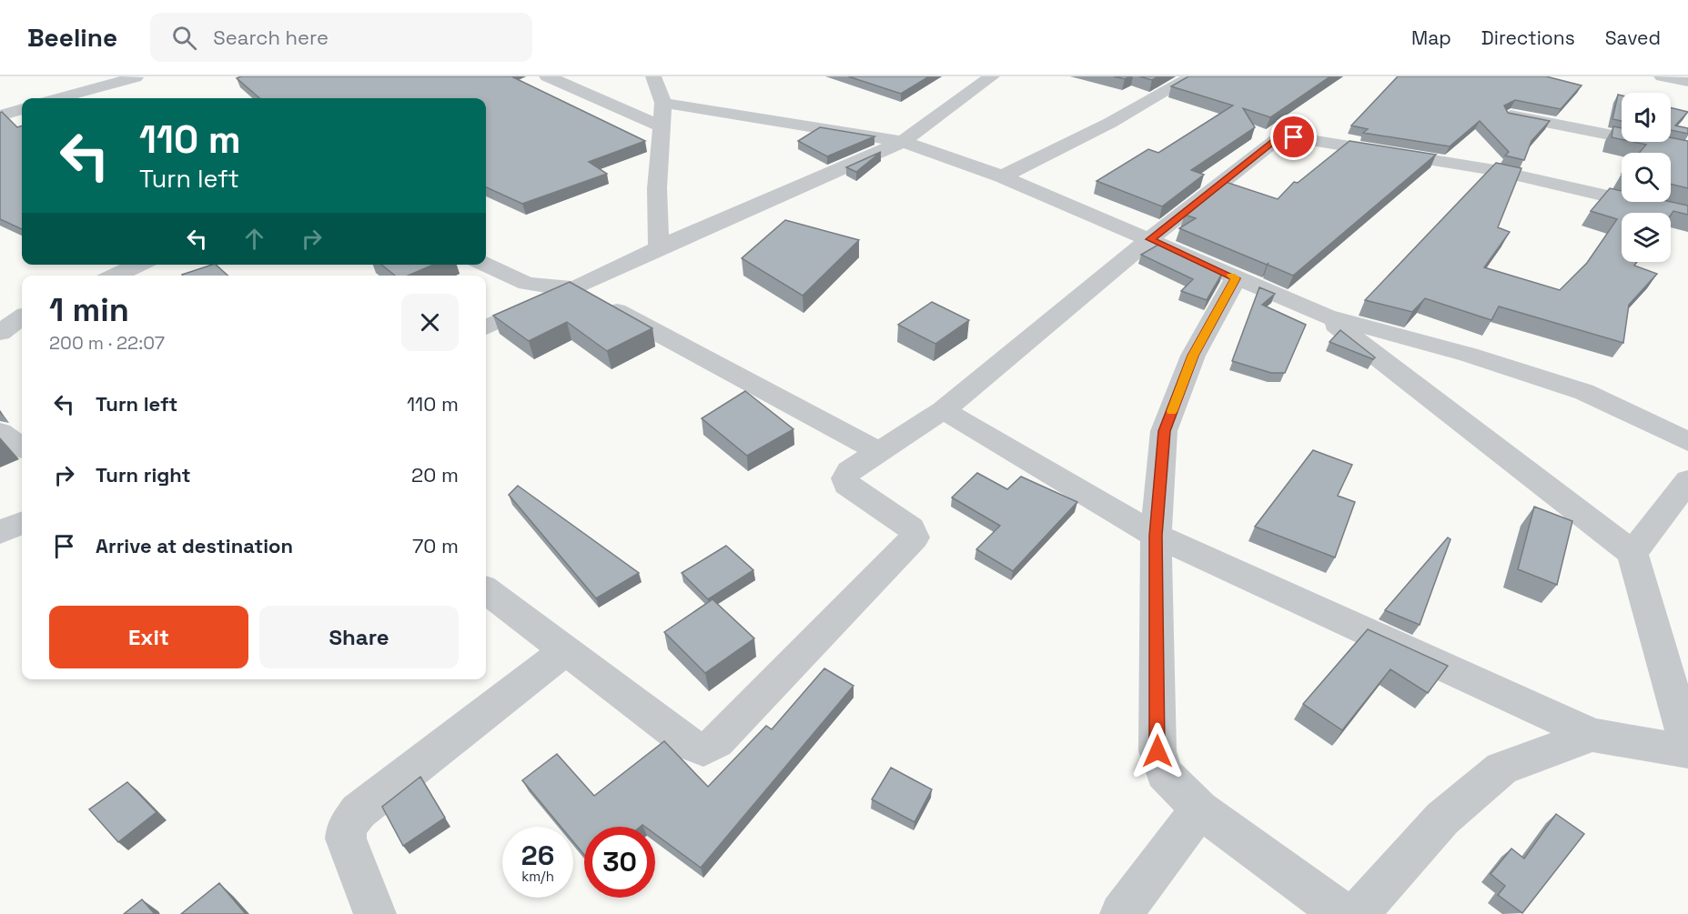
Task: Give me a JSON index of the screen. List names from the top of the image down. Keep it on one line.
{"page":{"header":"Beeline","search":"Search here","nav":["Map","Directions","Saved"],"turn":["110 m","Turn left"],"heading":["1 min","200 m · 22:07"],"list":[{"name":"Turn left","value":"110 m"},{"name":"Turn right","value":"20 m"},{"name":"Arrive at destination","value":"70 m"}],"buttons":["Exit","Share"],"speed":"26 km/h","limit":"30"}}
